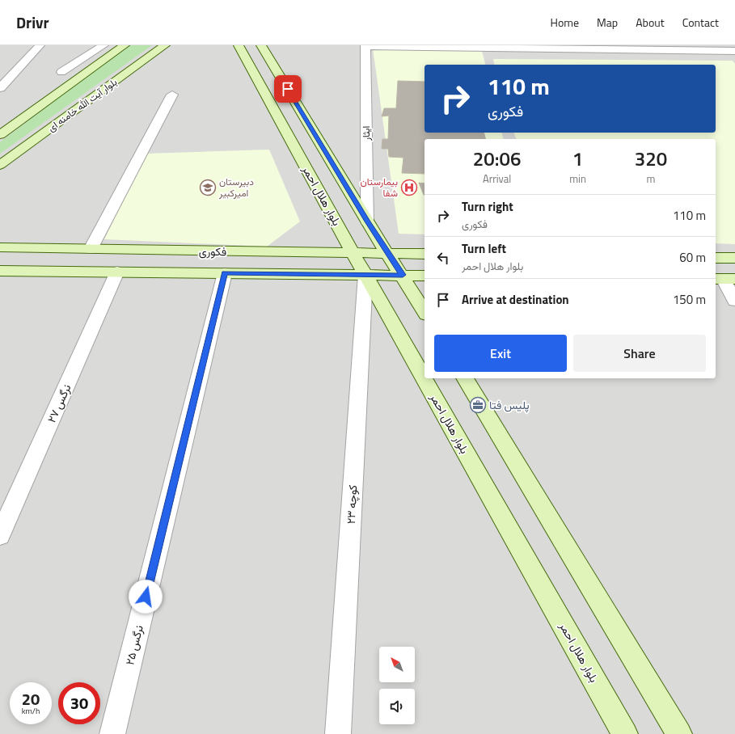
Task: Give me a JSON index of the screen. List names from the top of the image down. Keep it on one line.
{"streets":{"street":["بلوار آیت الله خامنه ای","ایثار","بلوار هلال احمر","فکوری","نرگس ۲۷","کوچه ۲۳","نرگس ۲۵"]},"crossings":[["بلوار هلال احمر","فکوری"],["بلوار هلال احمر","کوچه ۲۳"],["فکوری","نرگس ۲۷"],["فکوری","کوچه ۲۳"],["فکوری","نرگس ۲۵"]],"places":{"school or university":["دبیرستان امیرکبیر"],"hospital":["بیمارستان شفا"],"office":["پلیس فتا"]},"north":"top left","page":{"header":"Drivr","nav":["Home","Map","About","Contact"],"turn":["110 m","فکوری"],"eta":["20:06","Arrival","1","min","320","m"],"list":[{"name":"Turn right","note":"فکوری","value":"110 m"},{"name":"Turn left","note":"بلوار هلال احمر","value":"60 m"},{"name":"Arrive at destination","value":"150 m"}],"buttons":["Exit","Share"],"speed":"20 km/h","limit":"30"}}
